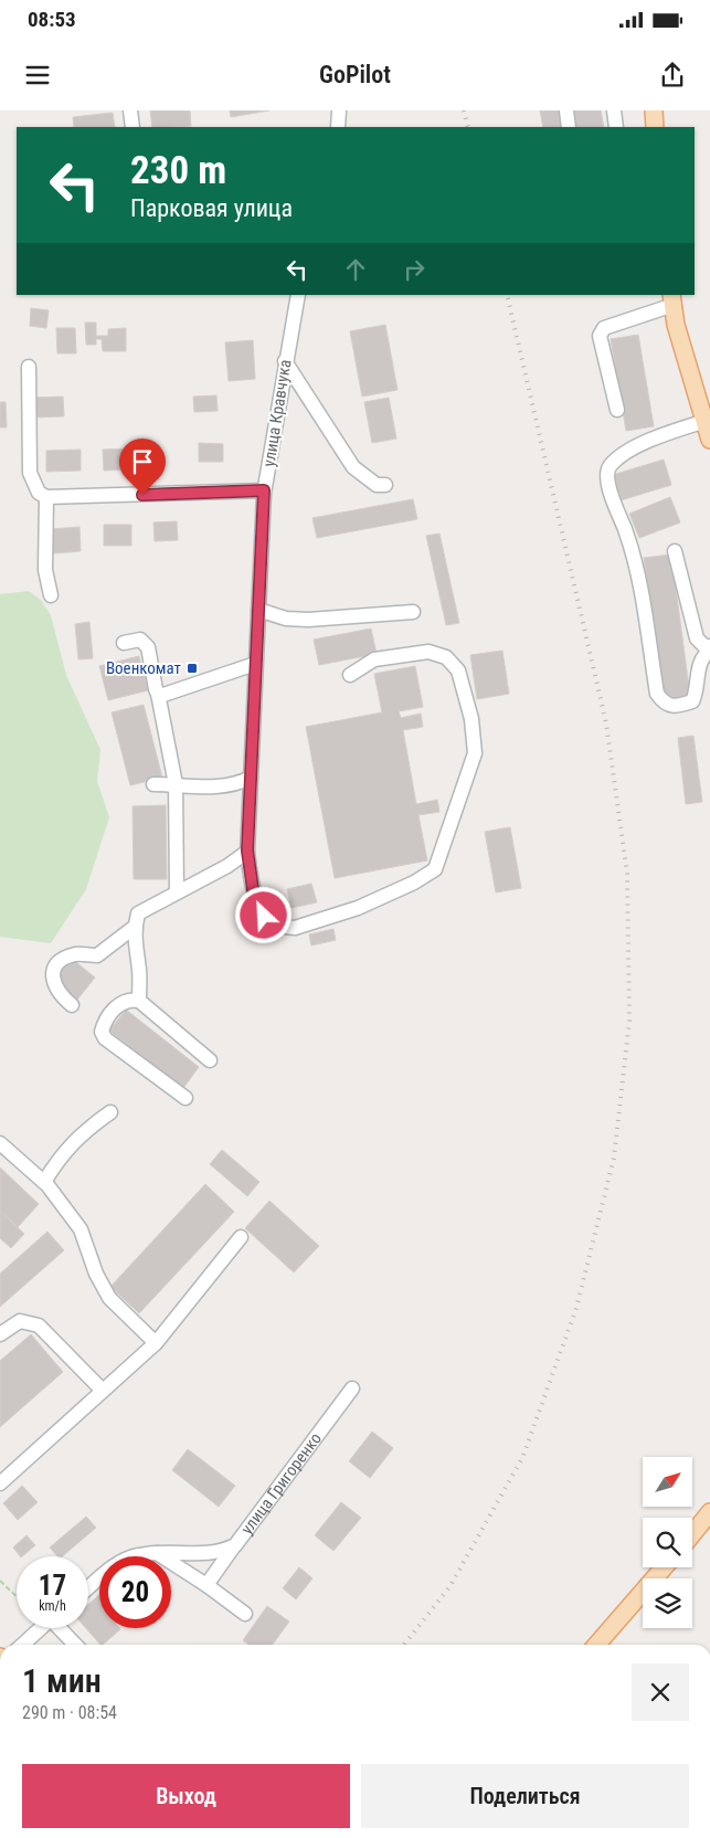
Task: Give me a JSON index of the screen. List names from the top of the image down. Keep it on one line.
{"streets":{"lane":["улица Кравчука","улица Григоренко"]},"places":{"transit":["Военкомат"]},"north":"top right","page":{"status":"08:53","header":"GoPilot","turn":["230 m","Парковая улица"],"speed":"17 km/h","limit":"20","heading":["1 мин","290 m · 08:54"],"buttons":["Выход","Поделиться"]}}
